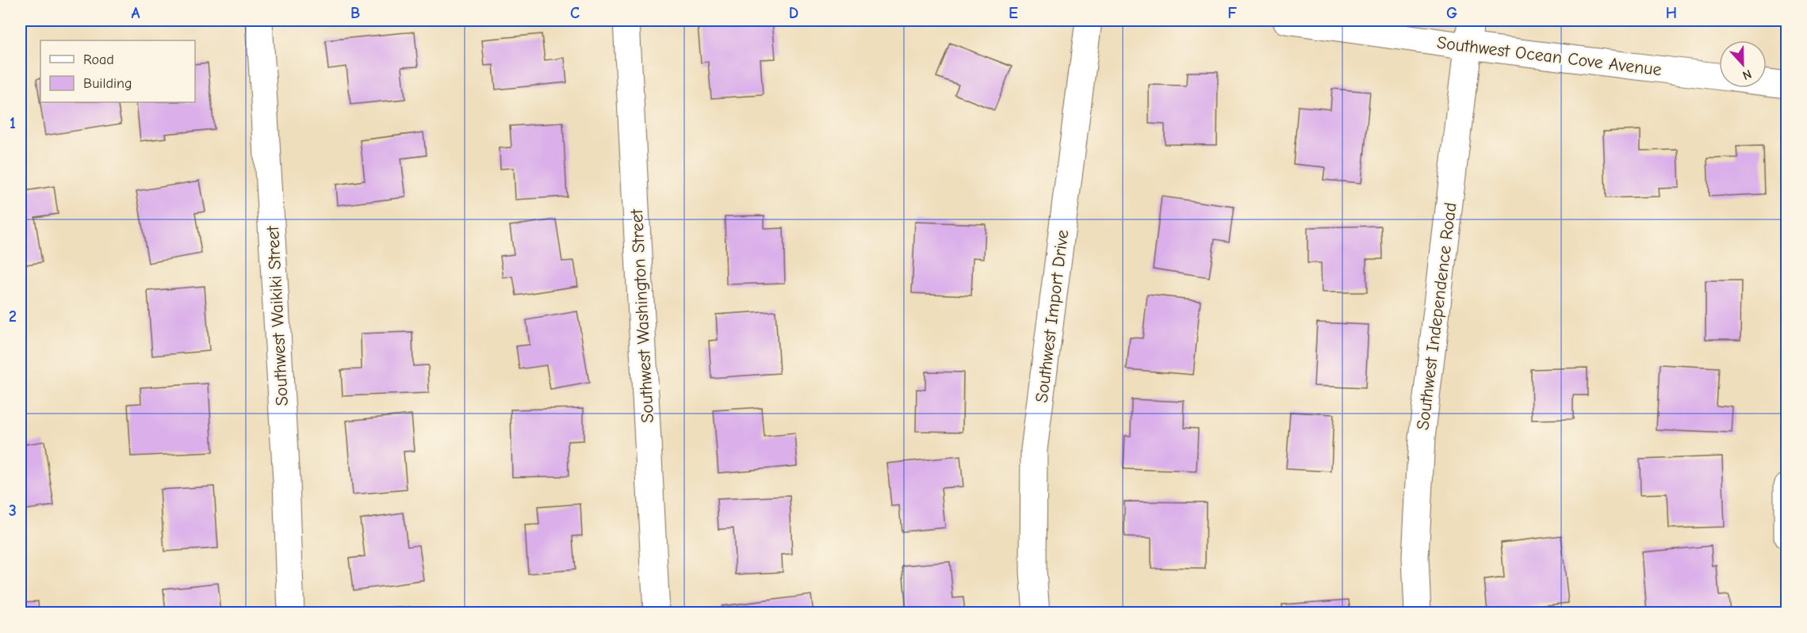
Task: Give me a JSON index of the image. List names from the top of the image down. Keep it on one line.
{"streets":{"street":["Southwest Ocean Cove Avenue","Southwest Waikiki Street","Southwest Washington Street","Southwest Import Drive","Southwest Independence Road"]},"crossings":[["Southwest Ocean Cove Avenue","Southwest Independence Road"]],"legend":["Road","Building"],"north":"bottom","grid":{"columns":["A","B","C","D","E","F","G","H"],"rows":["1","2","3"]}}
